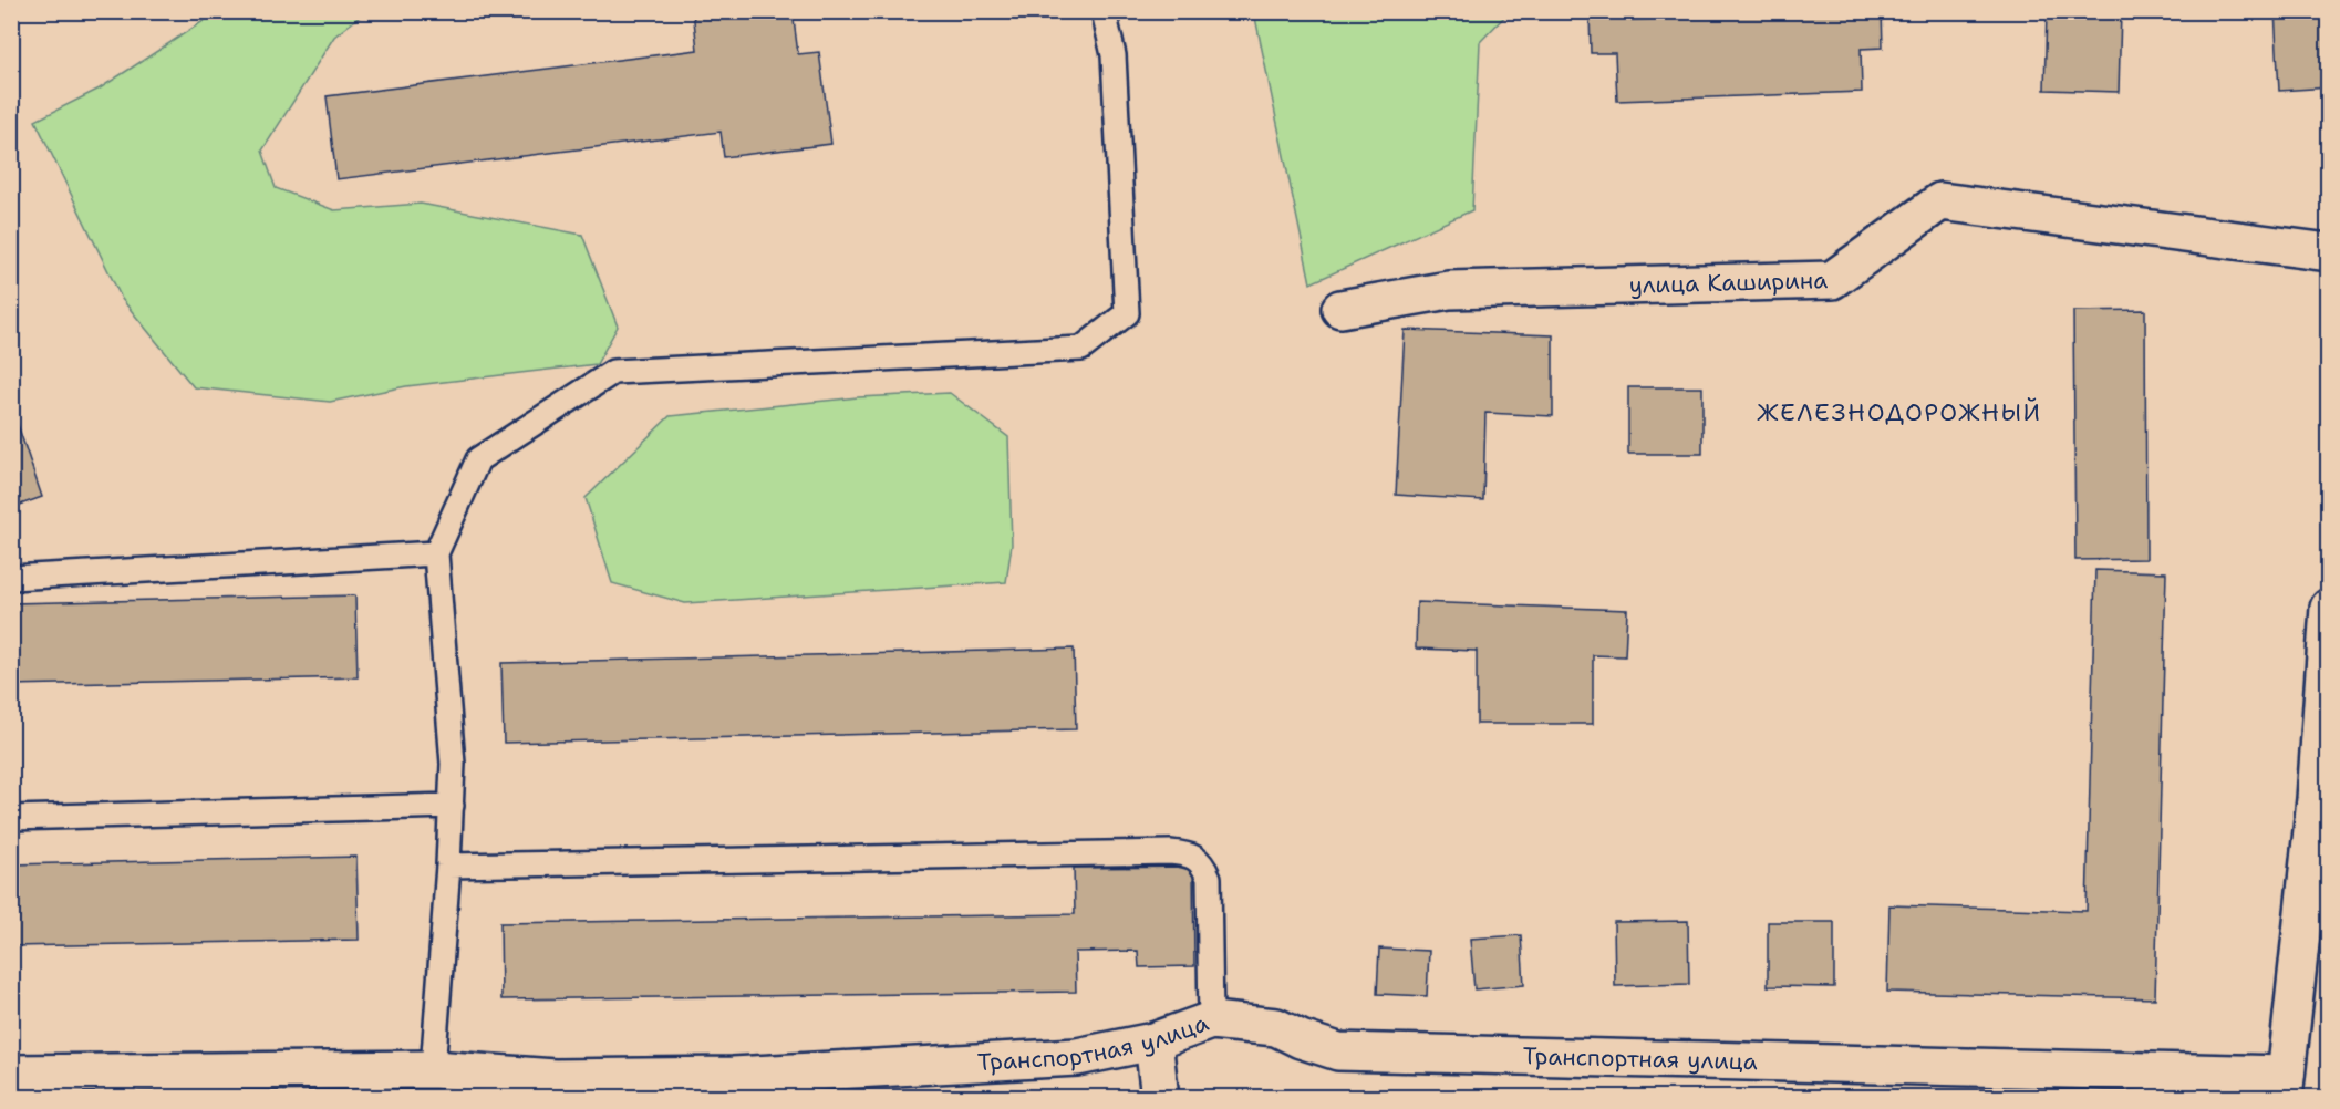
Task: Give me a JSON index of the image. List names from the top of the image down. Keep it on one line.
{"streets":{"street":["улица Каширина","Транспортная улица"]},"districts":["ЖЕЛЕЗНОДОРОЖНЫЙ"]}
